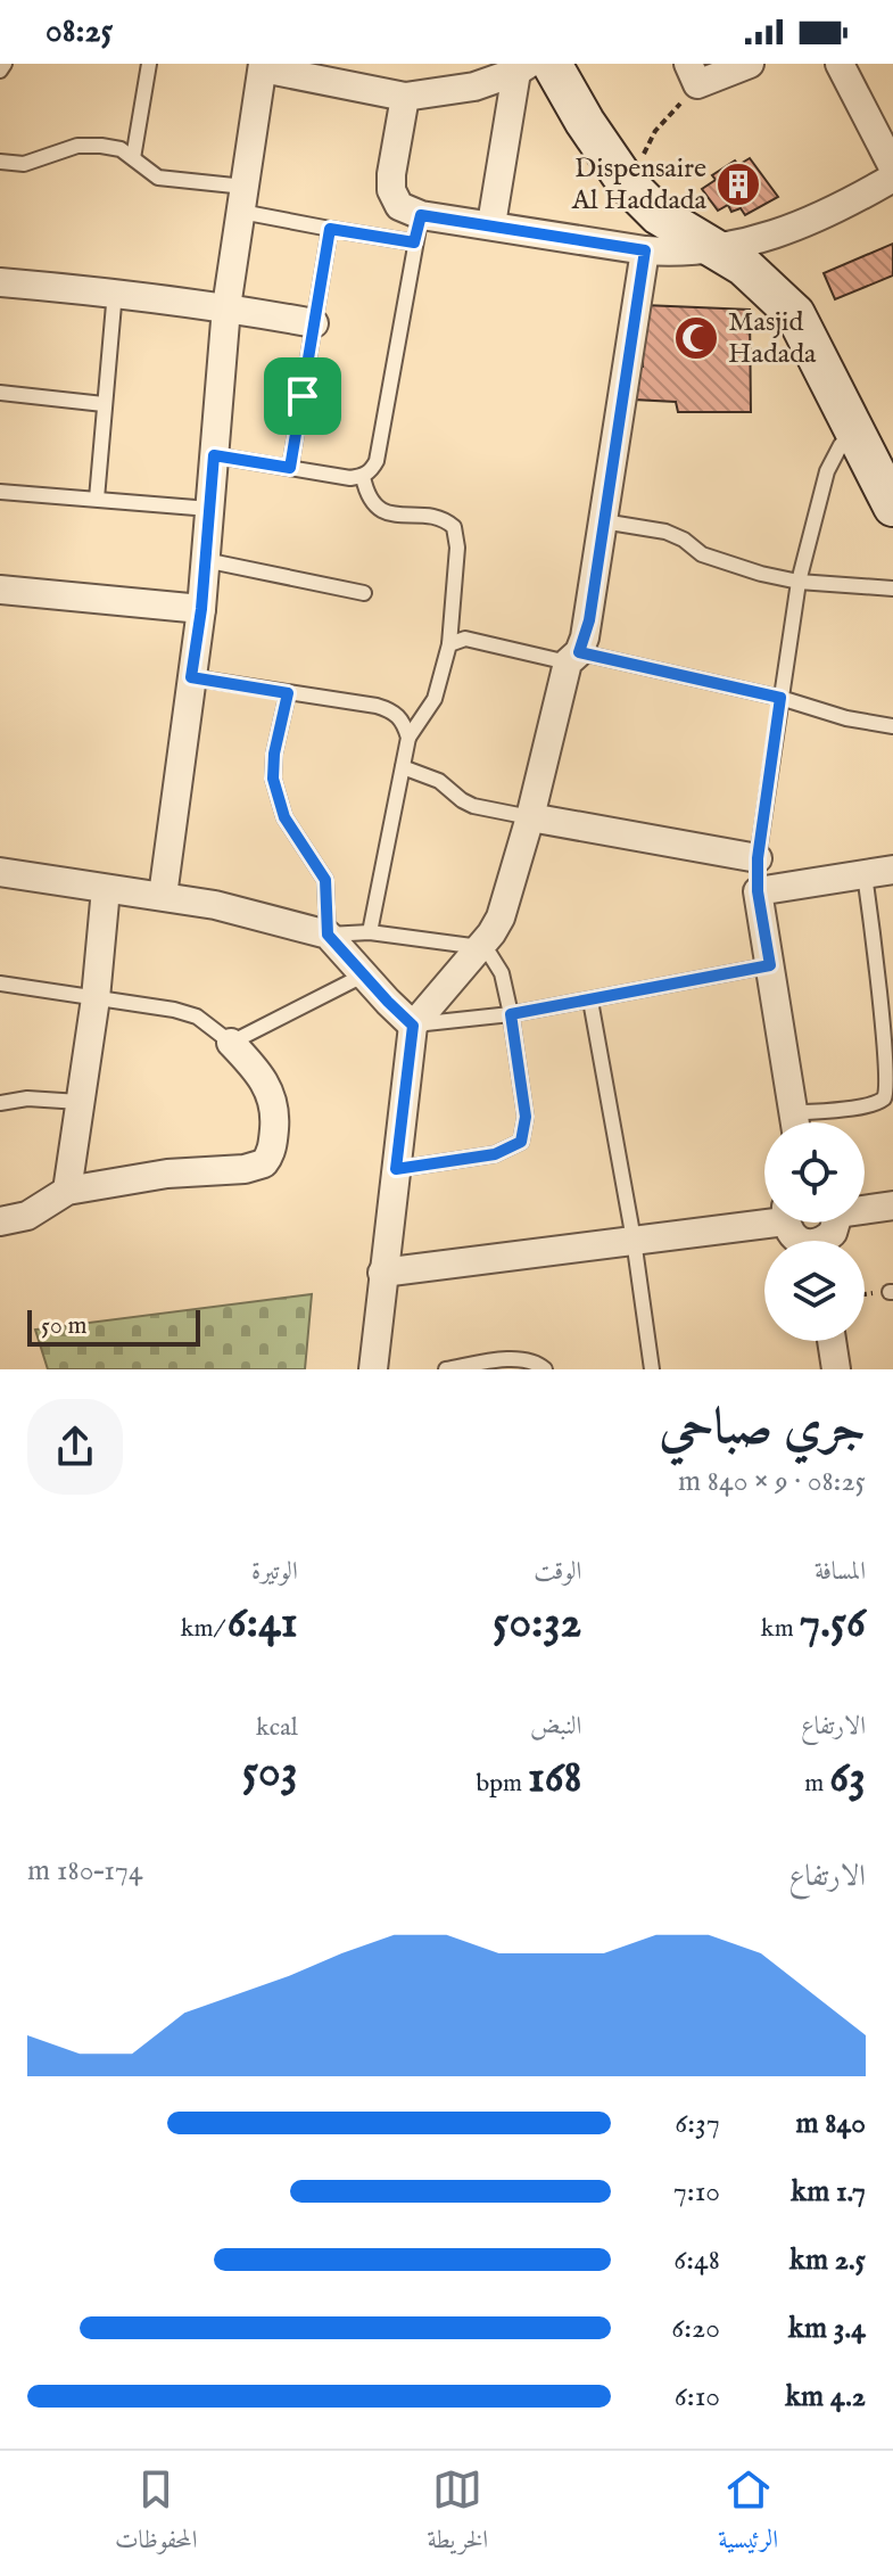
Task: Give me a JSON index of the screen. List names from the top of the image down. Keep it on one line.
{"places":{"building":["Dispensaire Al Haddada"],"mosque":["Masjid Hadada"]},"scale_bar":"50 m","page":{"status":"08:25","scale":"50 m","heading":["جري صباحي","08:25 · 9 × 840 m"],"stats":[["المسافة","7.56 km"],["الوقت","50:32"],["الوتيرة","6:41 /km"],["الارتفاع","63 m"],["النبض","168 bpm"],["kcal","503"]],"chart":["الارتفاع","174–180 m"],"list":[{"name":"840 m","note":"6:37"},{"name":"1.7 km","note":"7:10"},{"name":"2.5 km","note":"6:48"},{"name":"3.4 km","note":"6:20"},{"name":"4.2 km","note":"6:10"}],"tabs":["الرئيسية","الخريطة","المحفوظات"]}}
